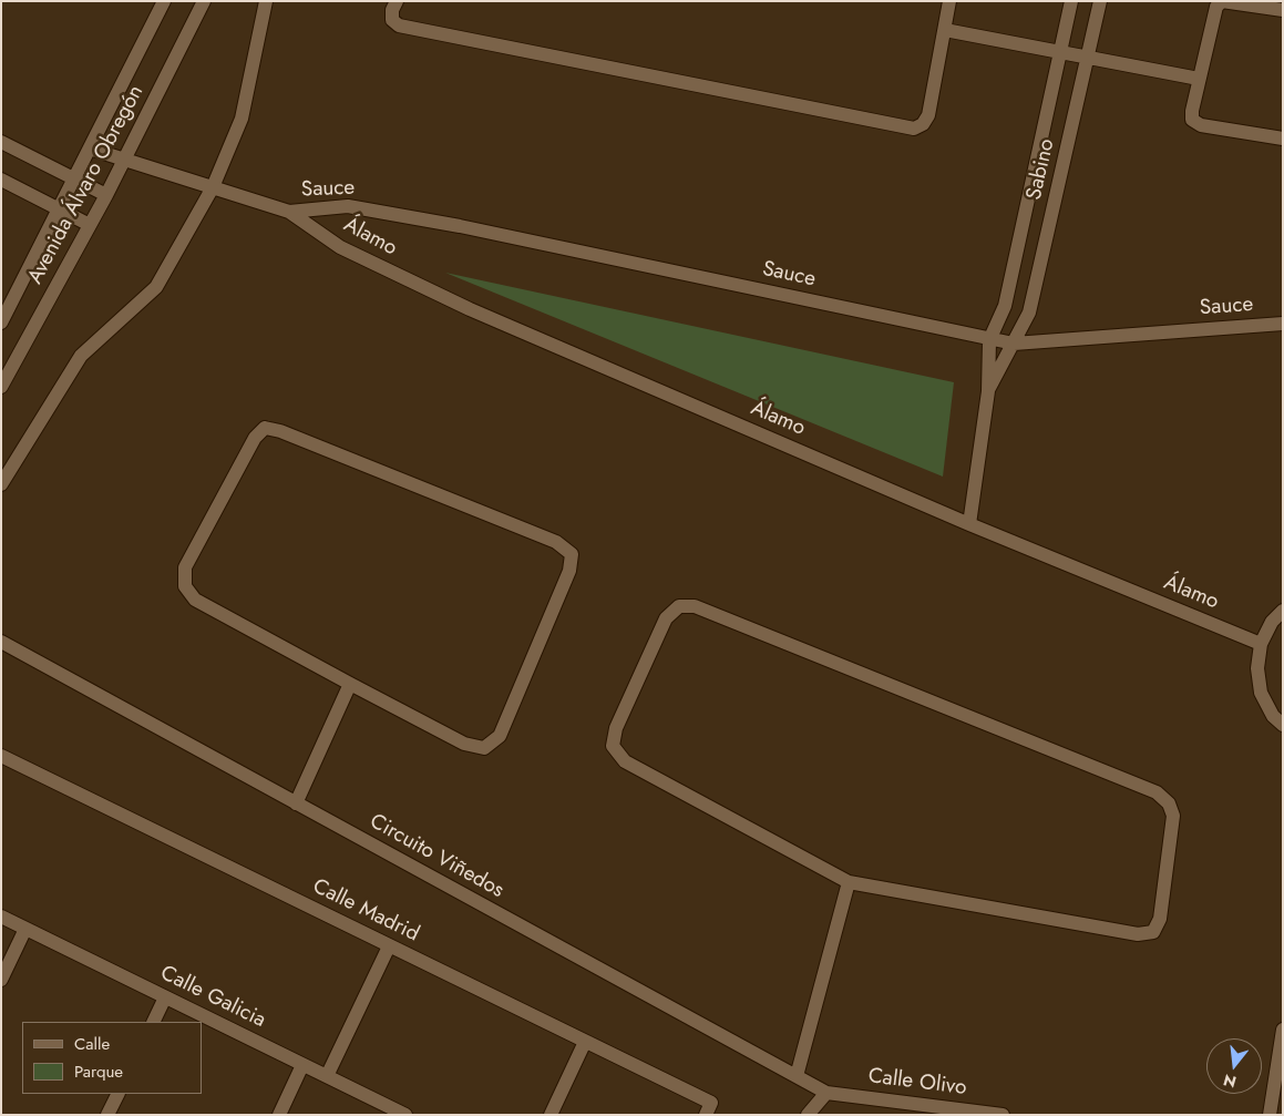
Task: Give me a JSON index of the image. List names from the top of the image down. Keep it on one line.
{"streets":{"street":["Sabino","Avenida Álvaro Obregón","Sauce","Álamo","Circuito Viñedos","Calle Madrid","Calle Galicia","Calle Olivo"]},"crossings":[["Sabino","Sauce"],["Sauce","Álamo"],["Circuito Viñedos","Calle Olivo"]],"legend":["Calle","Parque"],"north":"bottom"}
